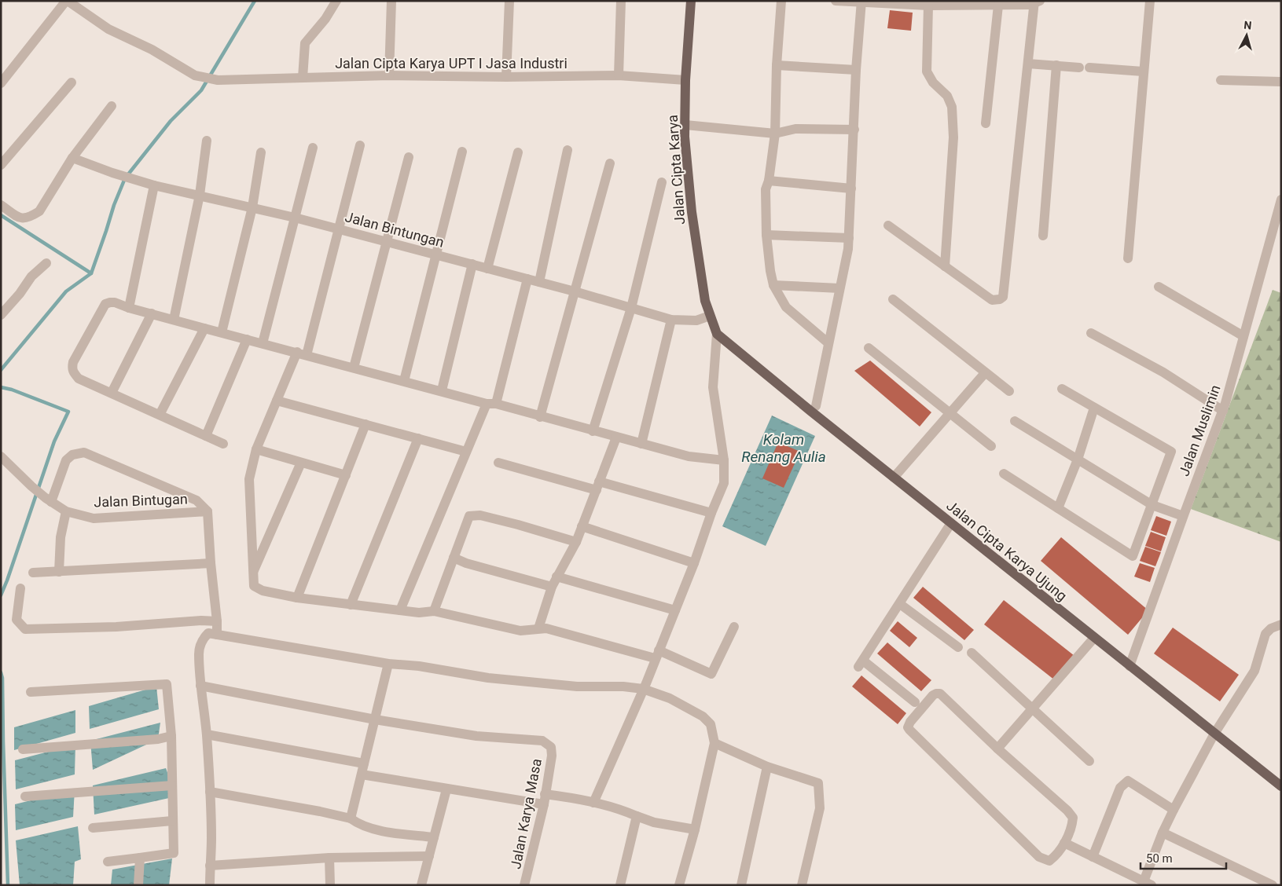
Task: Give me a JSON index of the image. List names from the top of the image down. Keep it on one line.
{"streets":{"main road":["Jalan Cipta Karya","Jalan Cipta Karya Ujung"],"street":["Jalan Cipta Karya UPT I Jasa Industri","Jalan Bintungan","Jalan Muslimin","Jalan Bintugan","Jalan Karya Masa"]},"crossings":[["Jalan Cipta Karya UPT I Jasa Industri","Jalan Cipta Karya"],["Jalan Cipta Karya","Jalan Bintungan"],["Jalan Cipta Karya","Jalan Cipta Karya Ujung"],["Jalan Muslimin","Jalan Cipta Karya Ujung"]],"water":["Kolam Renang Aulia"],"scale_bar":"50 m","north":"top"}
